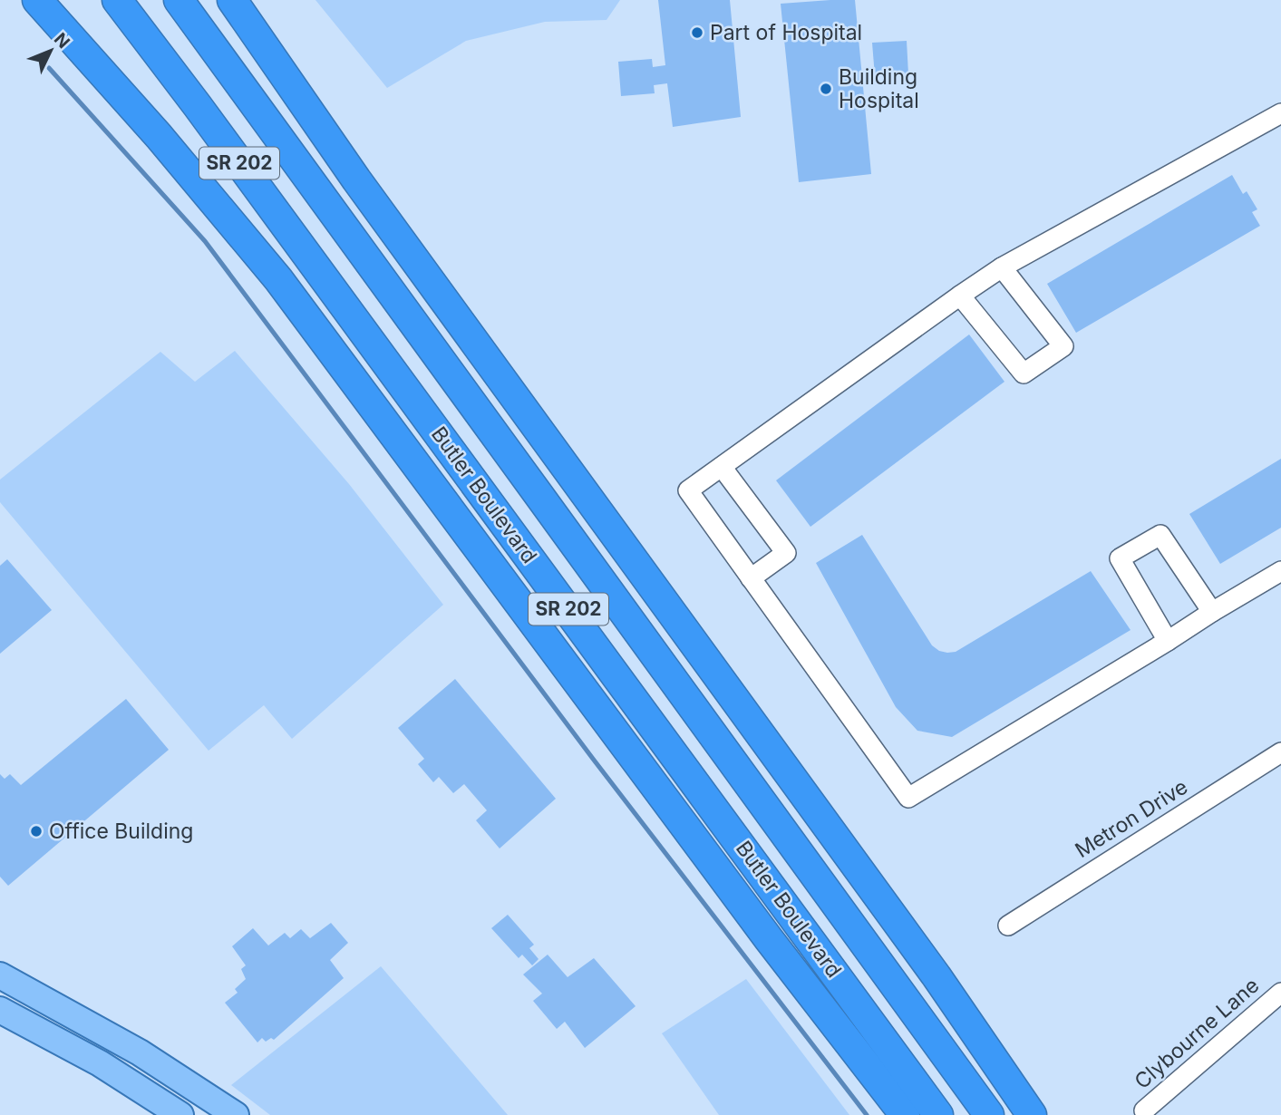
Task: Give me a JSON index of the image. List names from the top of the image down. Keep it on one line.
{"streets":{"highway":["SR 202","Butler Boulevard"],"street":["Metron Drive","Clybourne Lane"]},"places":["Part of Hospital","Building Hospital","Office Building"],"north":"top right"}
